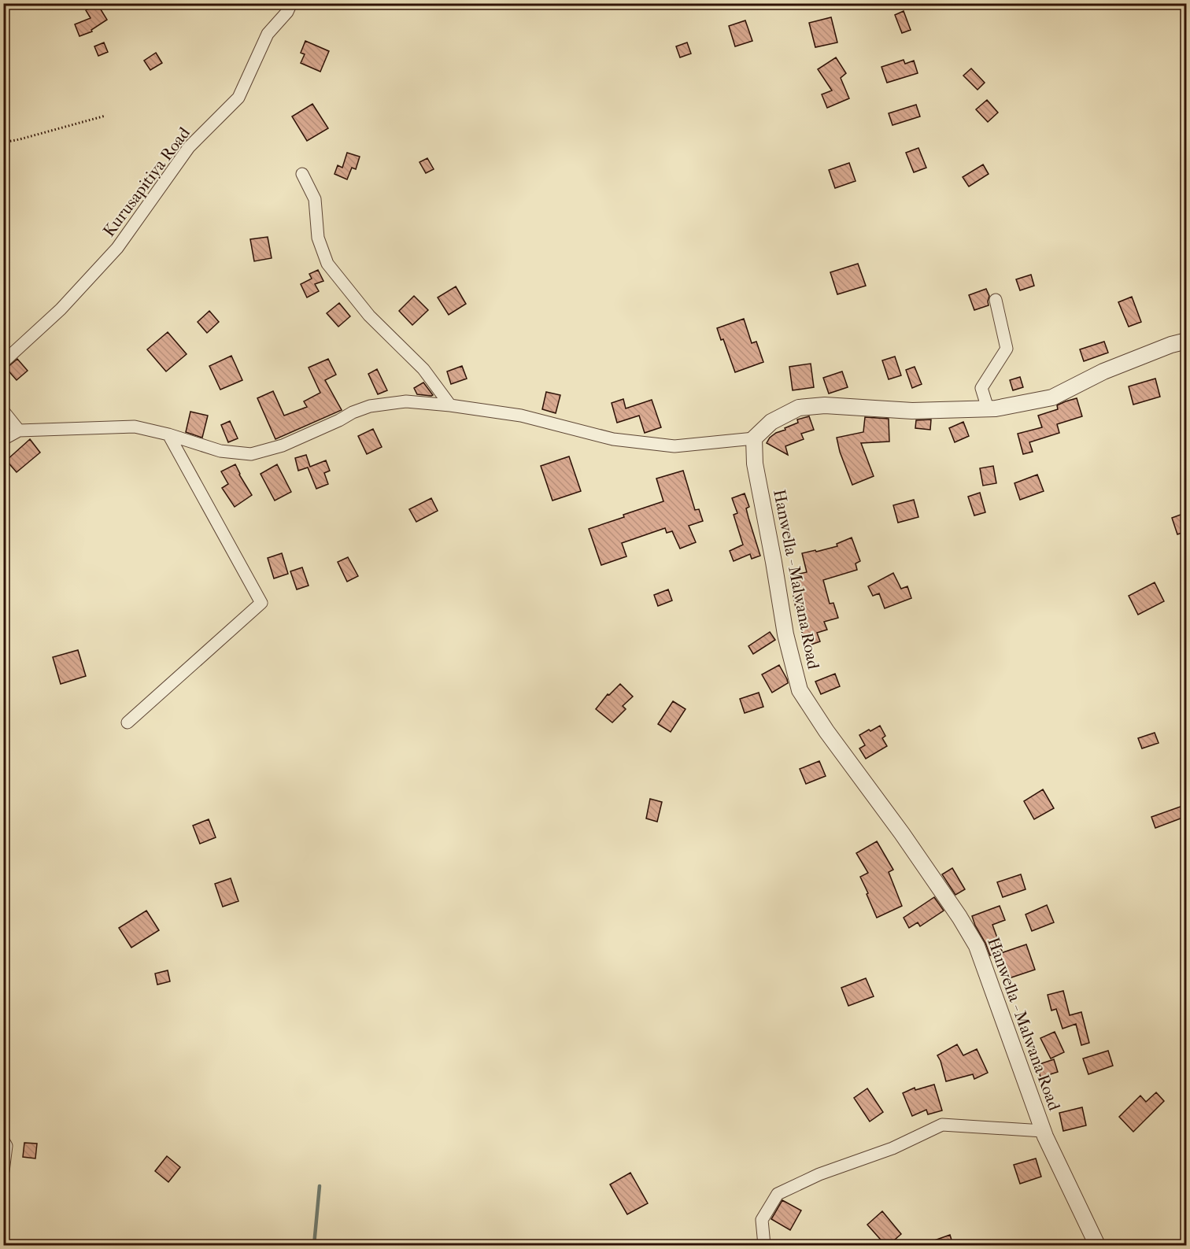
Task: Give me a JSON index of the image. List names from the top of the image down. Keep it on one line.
{"streets":{"street":["Kurusapitiya Road","Hanwella - Malwana Road"]}}
